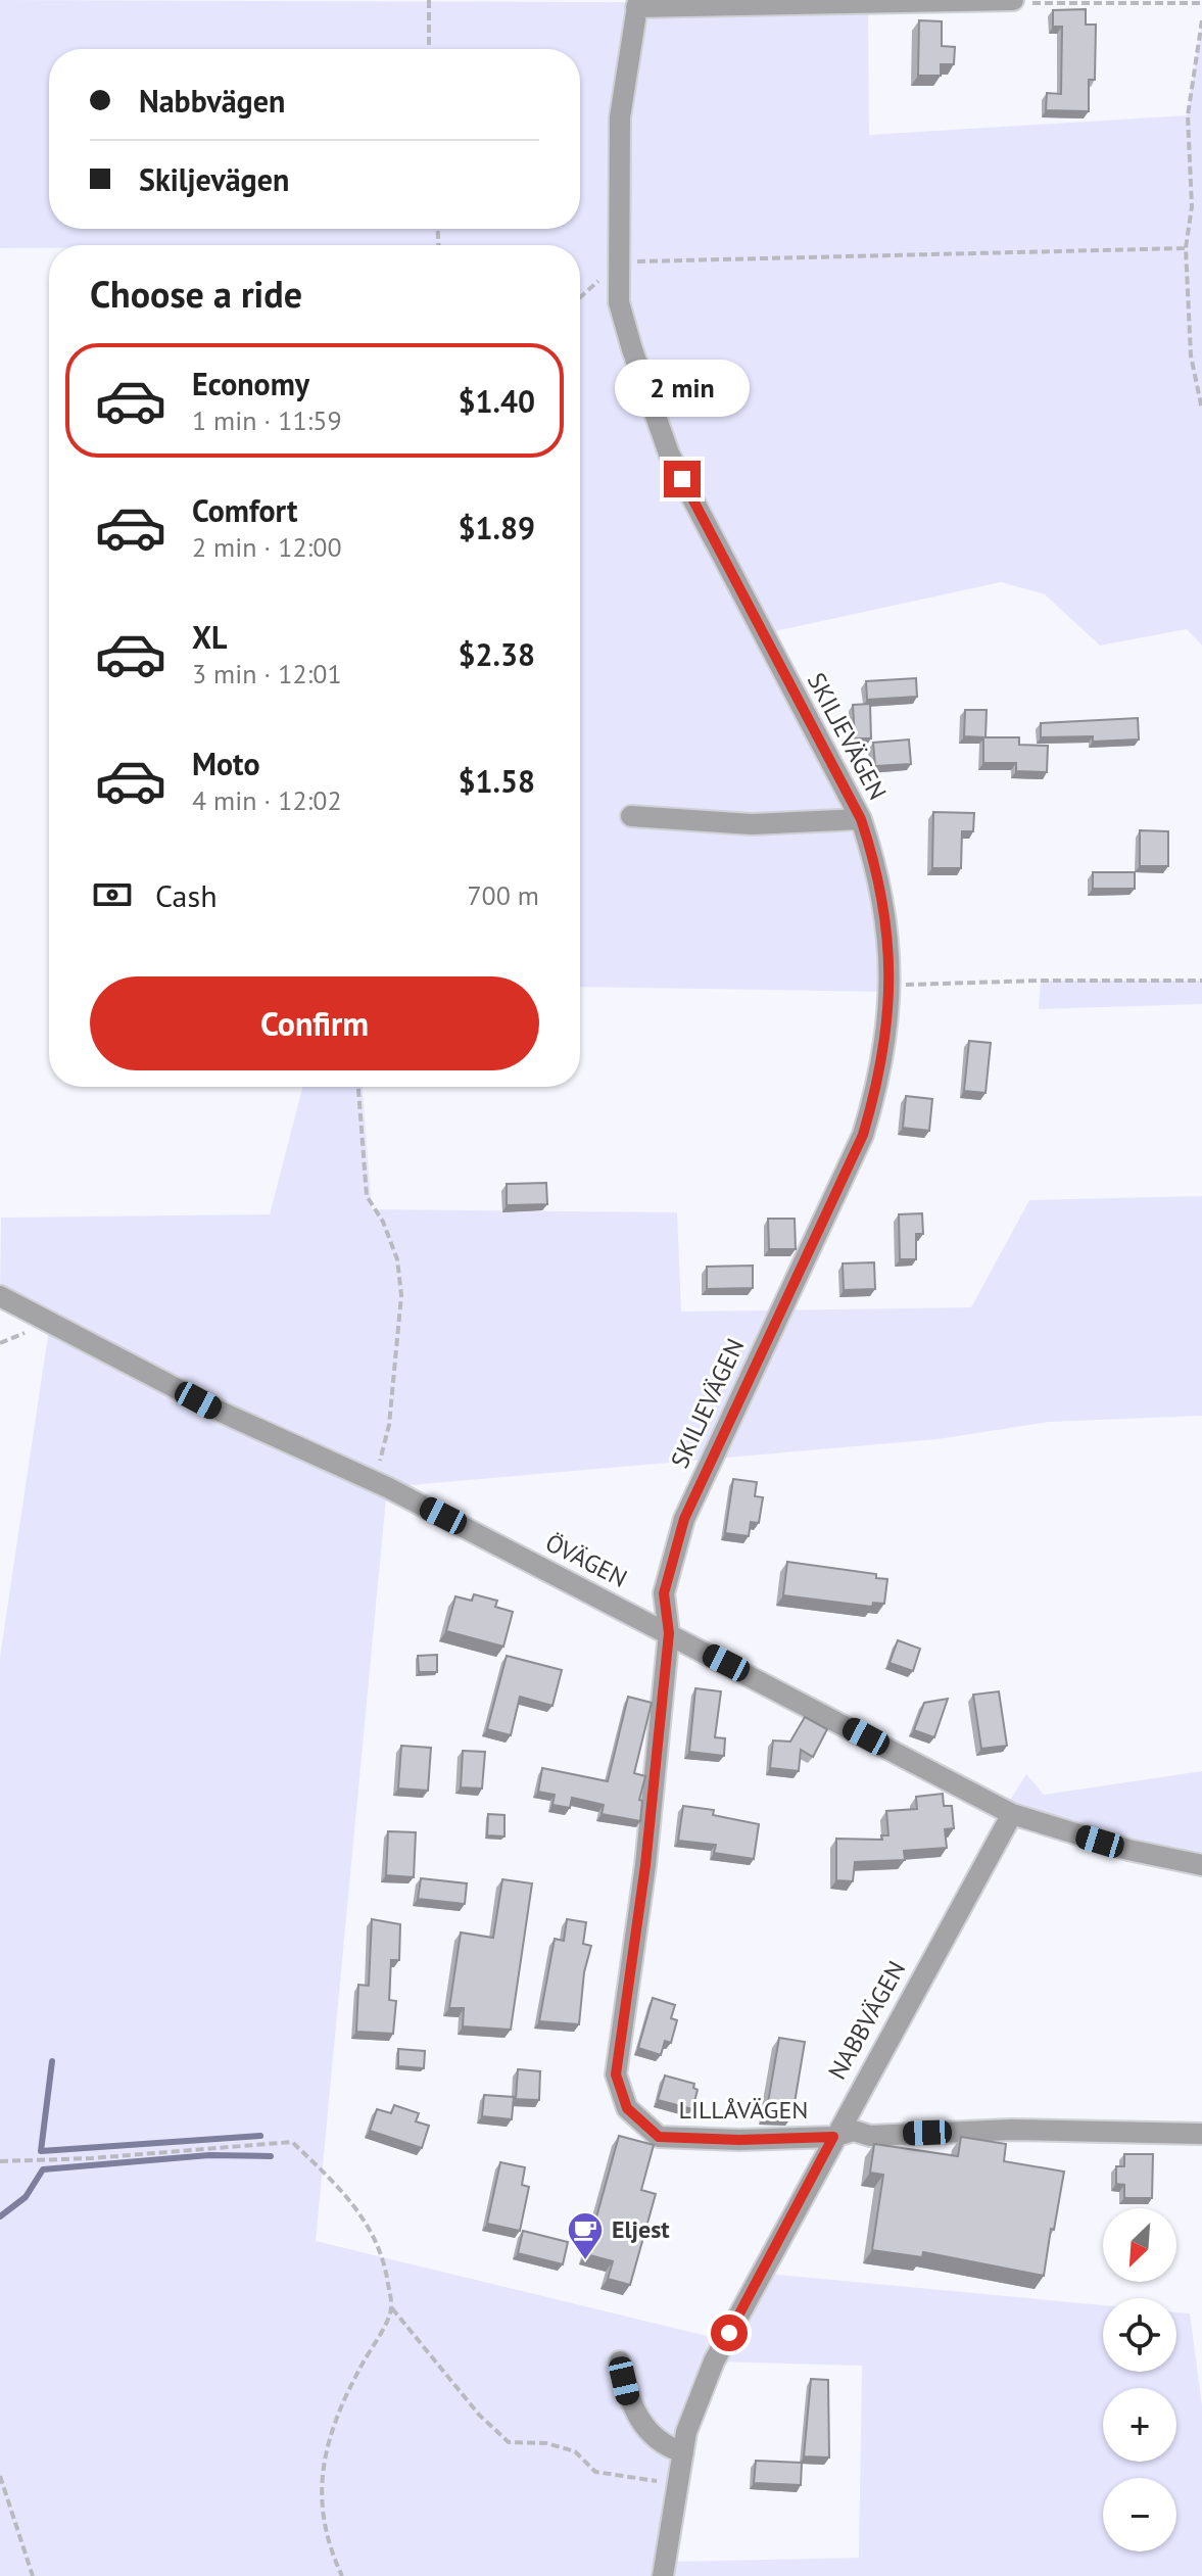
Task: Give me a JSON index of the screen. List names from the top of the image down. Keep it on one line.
{"streets":{"street":["SKILJEVÄGEN","ÖVÄGEN","NABBVÄGEN","LILLÅVÄGEN"]},"crossings":[["SKILJEVÄGEN","ÖVÄGEN"],["SKILJEVÄGEN","LILLÅVÄGEN"],["ÖVÄGEN","NABBVÄGEN"],["ÖVÄGEN","LILLÅVÄGEN"],["NABBVÄGEN","LILLÅVÄGEN"]],"places":{"cafe":["Eljest"]},"north":"bottom left","page":{"banner":["Nabbvägen","Skiljevägen"],"heading":"Choose a ride","list":[{"name":"Economy","note":"1 min · 11:59","value":"$1.40"},{"name":"Comfort","note":"2 min · 12:00","value":"$1.89"},{"name":"XL","note":"3 min · 12:01","value":"$2.38"},{"name":"Moto","note":"4 min · 12:02","value":"$1.58"}],"bubble":"2 min","pay":["Cash","700 m"],"buttons":"Confirm","map_buttons":["+","−"]}}
